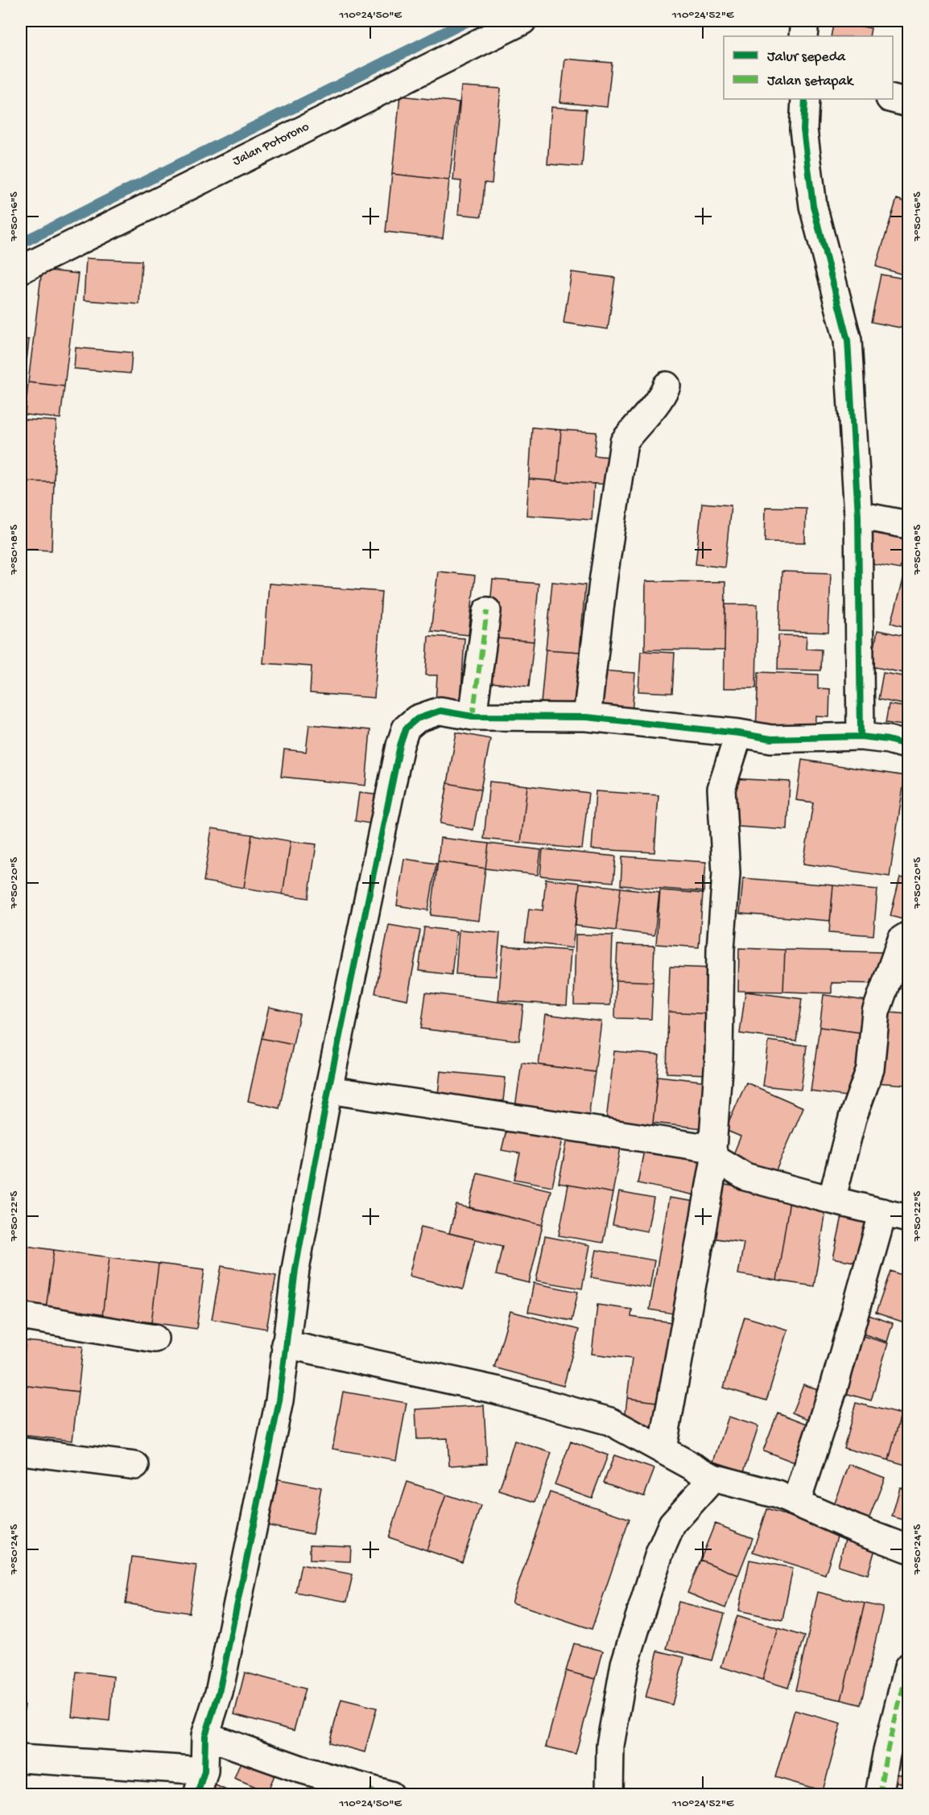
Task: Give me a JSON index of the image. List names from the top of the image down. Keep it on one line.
{"streets":{"street":["Jalan Potorono"]},"legend":["Jalur sepeda","Jalan setapak"],"coordinates":["110°24'50\"E","110°24'52\"E","7°50'16\"S","7°50'18\"S","7°50'20\"S","7°50'22\"S","7°50'24\"S"]}
